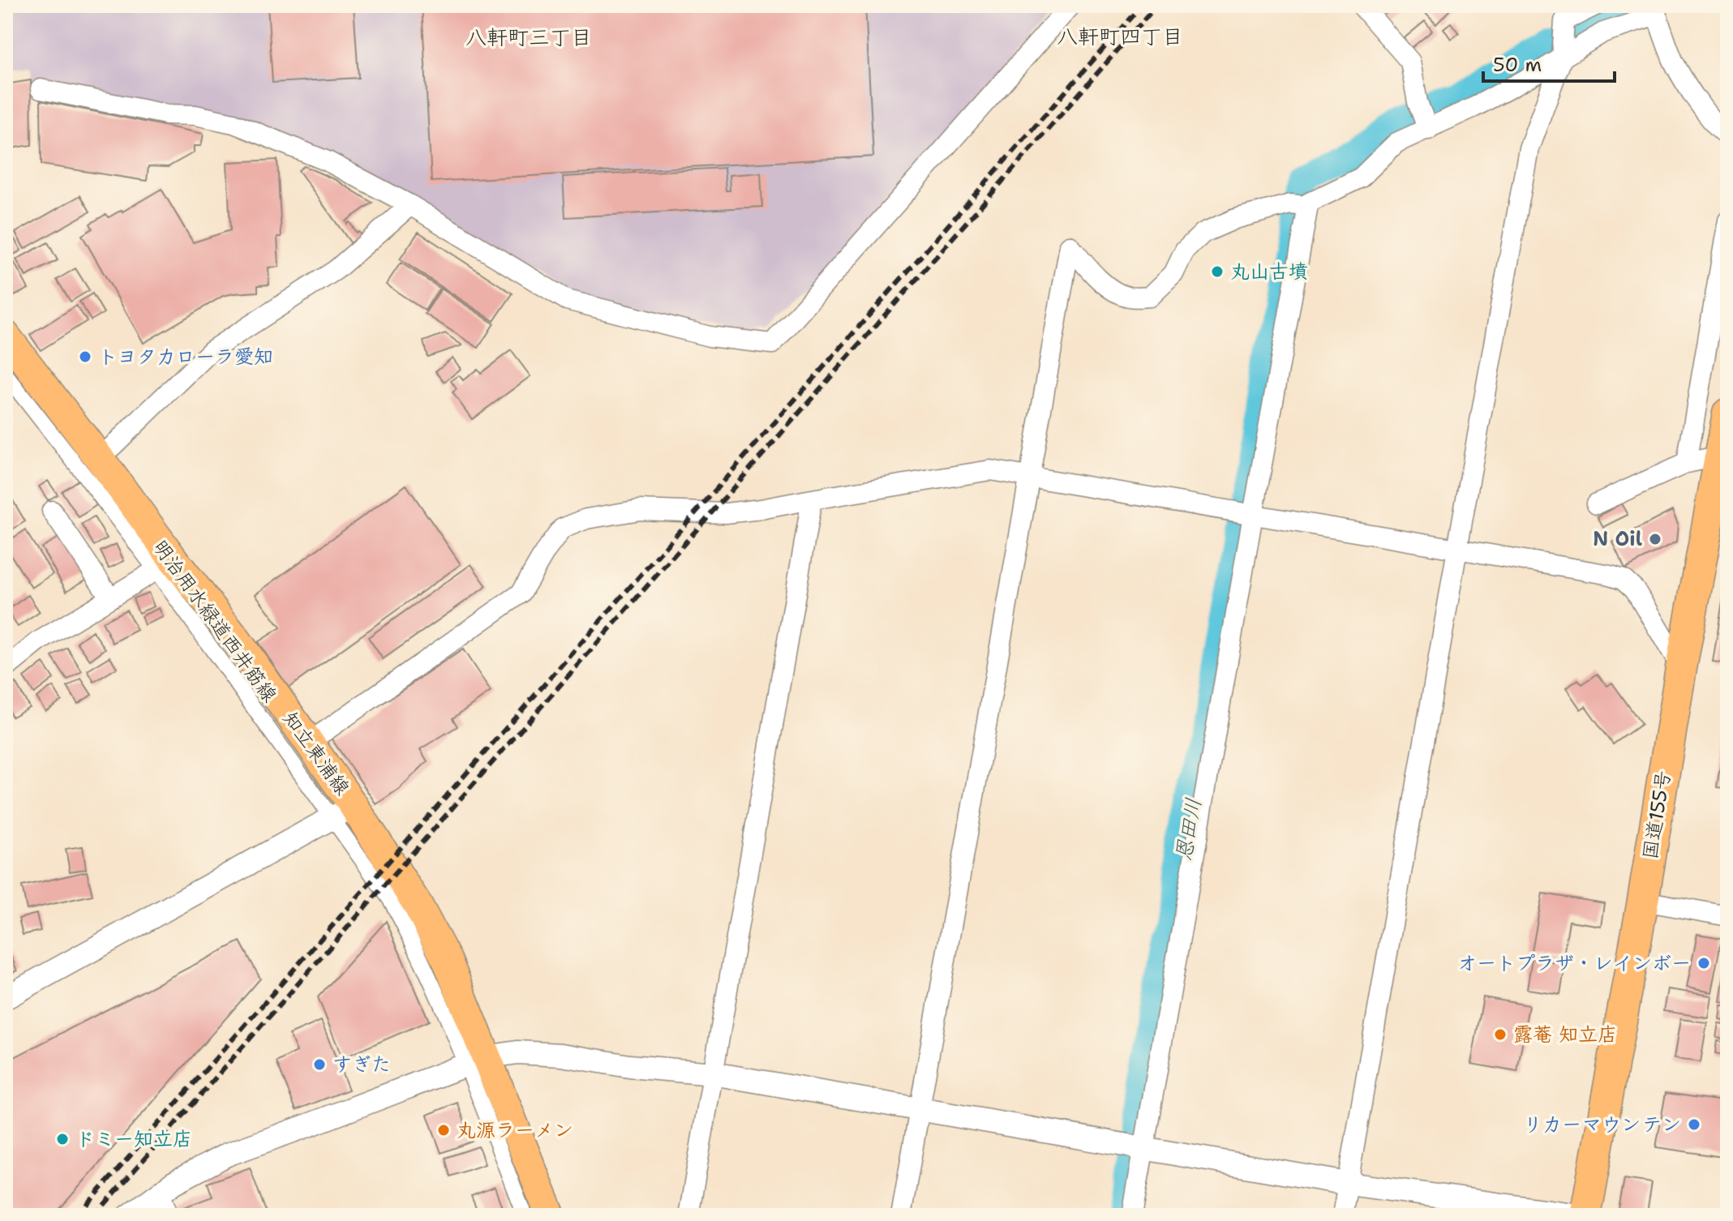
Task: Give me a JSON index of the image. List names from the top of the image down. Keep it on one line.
{"streets":{"highway":["国道155号"],"main road":["知立東浦線"],"street":["明治用水緑道西井筋線"]},"crossings":[["明治用水緑道西井筋線","知立東浦線"]],"districts":["八軒町四丁目","八軒町三丁目"],"water":["恩田川"],"places":["丸山古墳","トヨタカローラ愛知","N Oil","オートプラザ・レインボー","露菴 知立店","すぎた","リカーマウンテン","丸源ラーメン","ドミー知立店"],"scale_bar":"50 m"}
